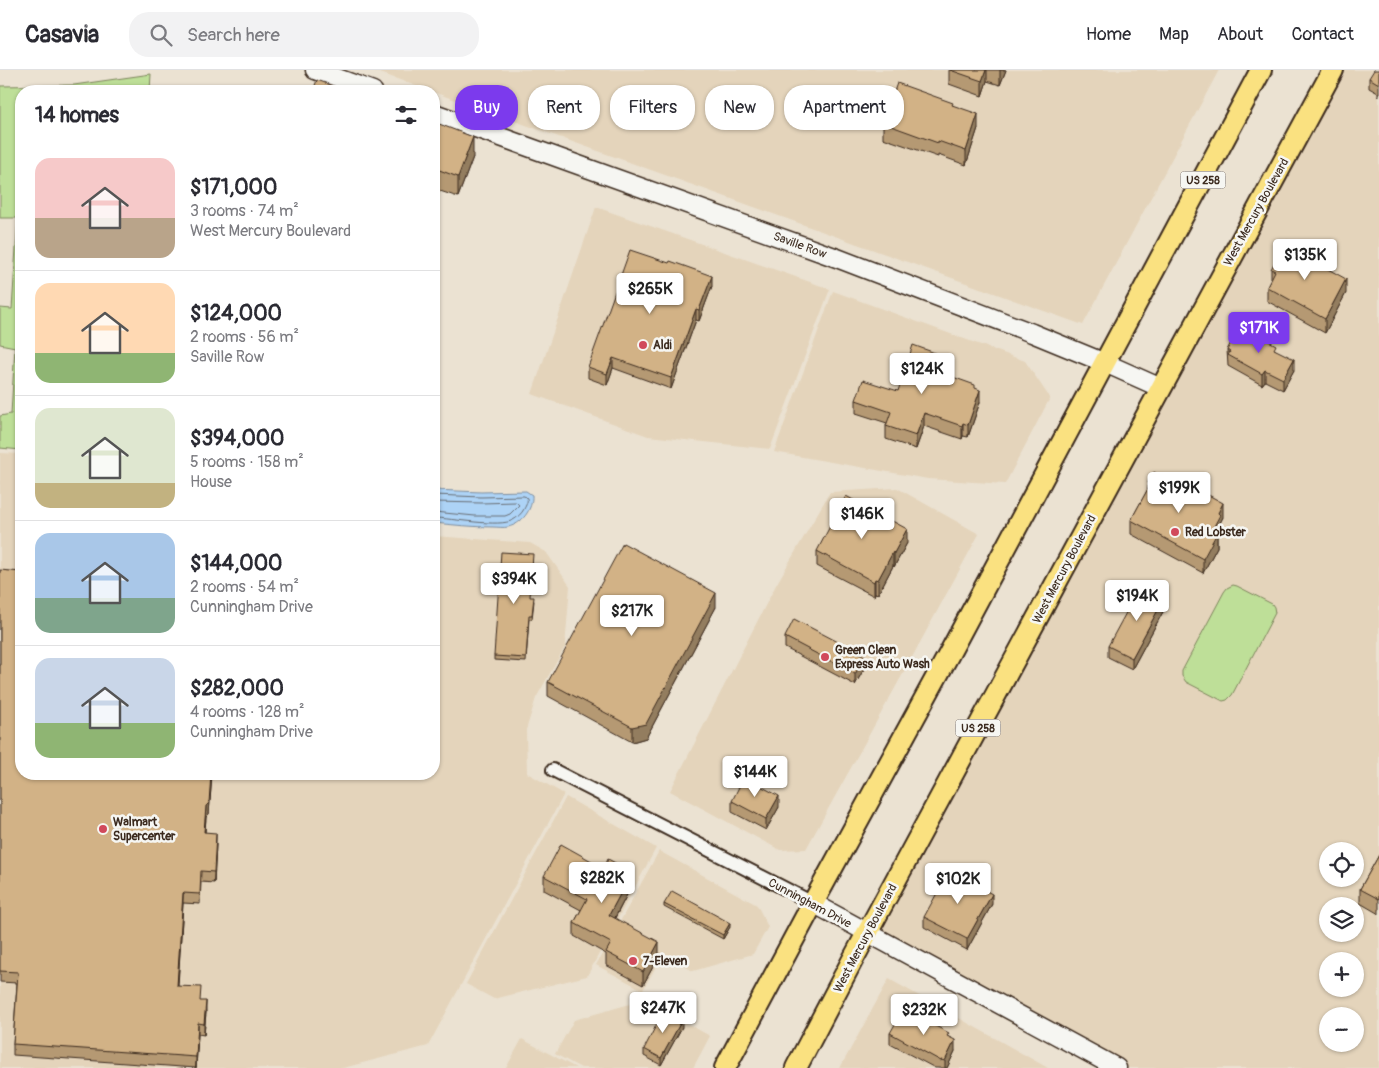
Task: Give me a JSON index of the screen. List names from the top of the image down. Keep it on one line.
{"streets":{"main road":["US 258","West Mercury Boulevard"],"street":["Saville Row","Cunningham Drive"]},"crossings":[["US 258","Saville Row"],["US 258","Cunningham Drive"],["West Mercury Boulevard","Saville Row"],["West Mercury Boulevard","Cunningham Drive"]],"places":["Aldi","Red Lobster","Green Clean Express Auto Wash","Walmart Supercenter","7-Eleven"],"page":{"header":"Casavia","search":"Search here","nav":["Home","Map","About","Contact"],"chip":["Buy","Rent","Filters","New","Apartment"],"heading":"14 homes","list":[{"name":"$171,000","note":"3 rooms · 74 m² · West Mercury Boulevard"},{"name":"$124,000","note":"2 rooms · 56 m² · Saville Row"},{"name":"$394,000","note":"5 rooms · 158 m² · House"},{"name":"$144,000","note":"2 rooms · 54 m² · Cunningham Drive"},{"name":"$282,000","note":"4 rooms · 128 m² · Cunningham Drive"}],"price":["$135K","$265K","$171K","$124K","$199K","$146K","$394K","$194K","$217K","$144K","$282K","$102K","$247K","$232K"],"map_buttons":["+","−"]}}
